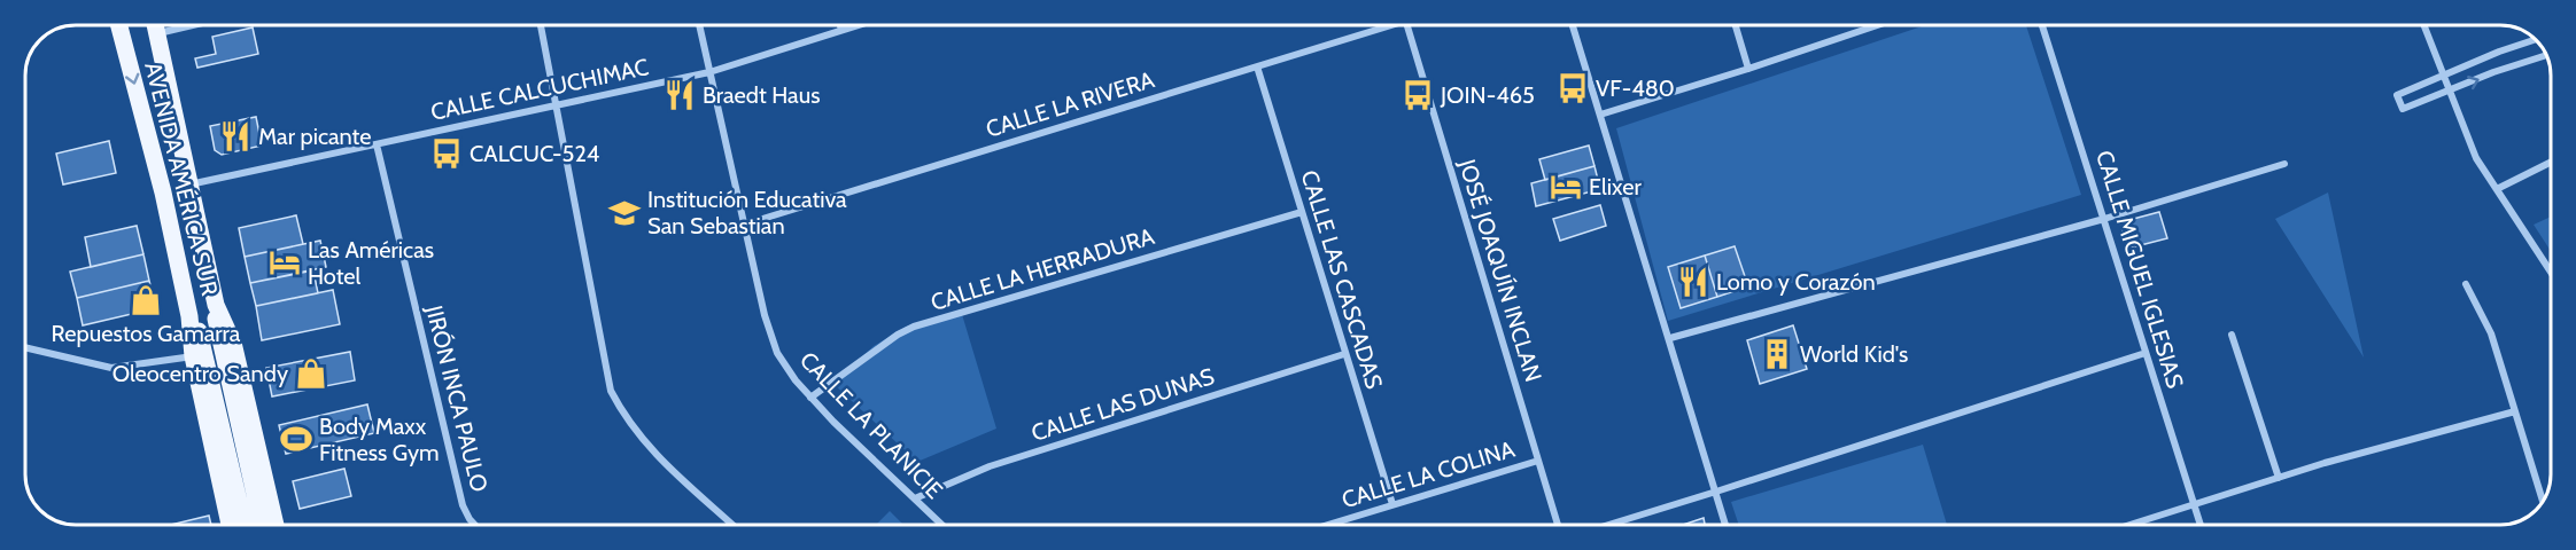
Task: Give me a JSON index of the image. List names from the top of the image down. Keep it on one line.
{"streets":{"main road":["AVENIDA AMÉRICA SUR"],"street":["CALLE CALCUCHIMAC","CALLE LA RIVERA","CALLE LA HERRADURA","CALLE MIGUEL IGLESIAS","JOSÉ JOAQUÍN INCLAN","CALLE LAS CASCADAS","JIRÓN INCA PAULO","CALLE LAS DUNAS","CALLE LA PLANICIE","CALLE LA COLINA"]},"crossings":[["CALLE CALCUCHIMAC","AVENIDA AMÉRICA SUR"],["CALLE CALCUCHIMAC","JIRÓN INCA PAULO"],["CALLE CALCUCHIMAC","CALLE LA PLANICIE"],["CALLE LA RIVERA","CALLE LAS CASCADAS"],["CALLE LA RIVERA","CALLE LA PLANICIE"],["CALLE LA HERRADURA","CALLE LAS CASCADAS"],["CALLE LA HERRADURA","CALLE LA PLANICIE"],["JOSÉ JOAQUÍN INCLAN","CALLE LA COLINA"],["CALLE LAS CASCADAS","CALLE LAS DUNAS"],["CALLE LAS CASCADAS","CALLE LA COLINA"],["CALLE LAS DUNAS","CALLE LA PLANICIE"]],"places":{"bus stop":["VF-480","JOIN-465","CALCUC-524"],"restaurant":["Braedt Haus","Mar picante","Lomo y Corazón"],"hotel":["Elixer","Las Américas Hotel"],"school or university":["Institución Educativa San Sebastian"],"shop":["Repuestos Gamarra","Oleocentro Sandy"],"building":["World Kid's"],"sports":["Body Maxx Fitness Gym"]}}
